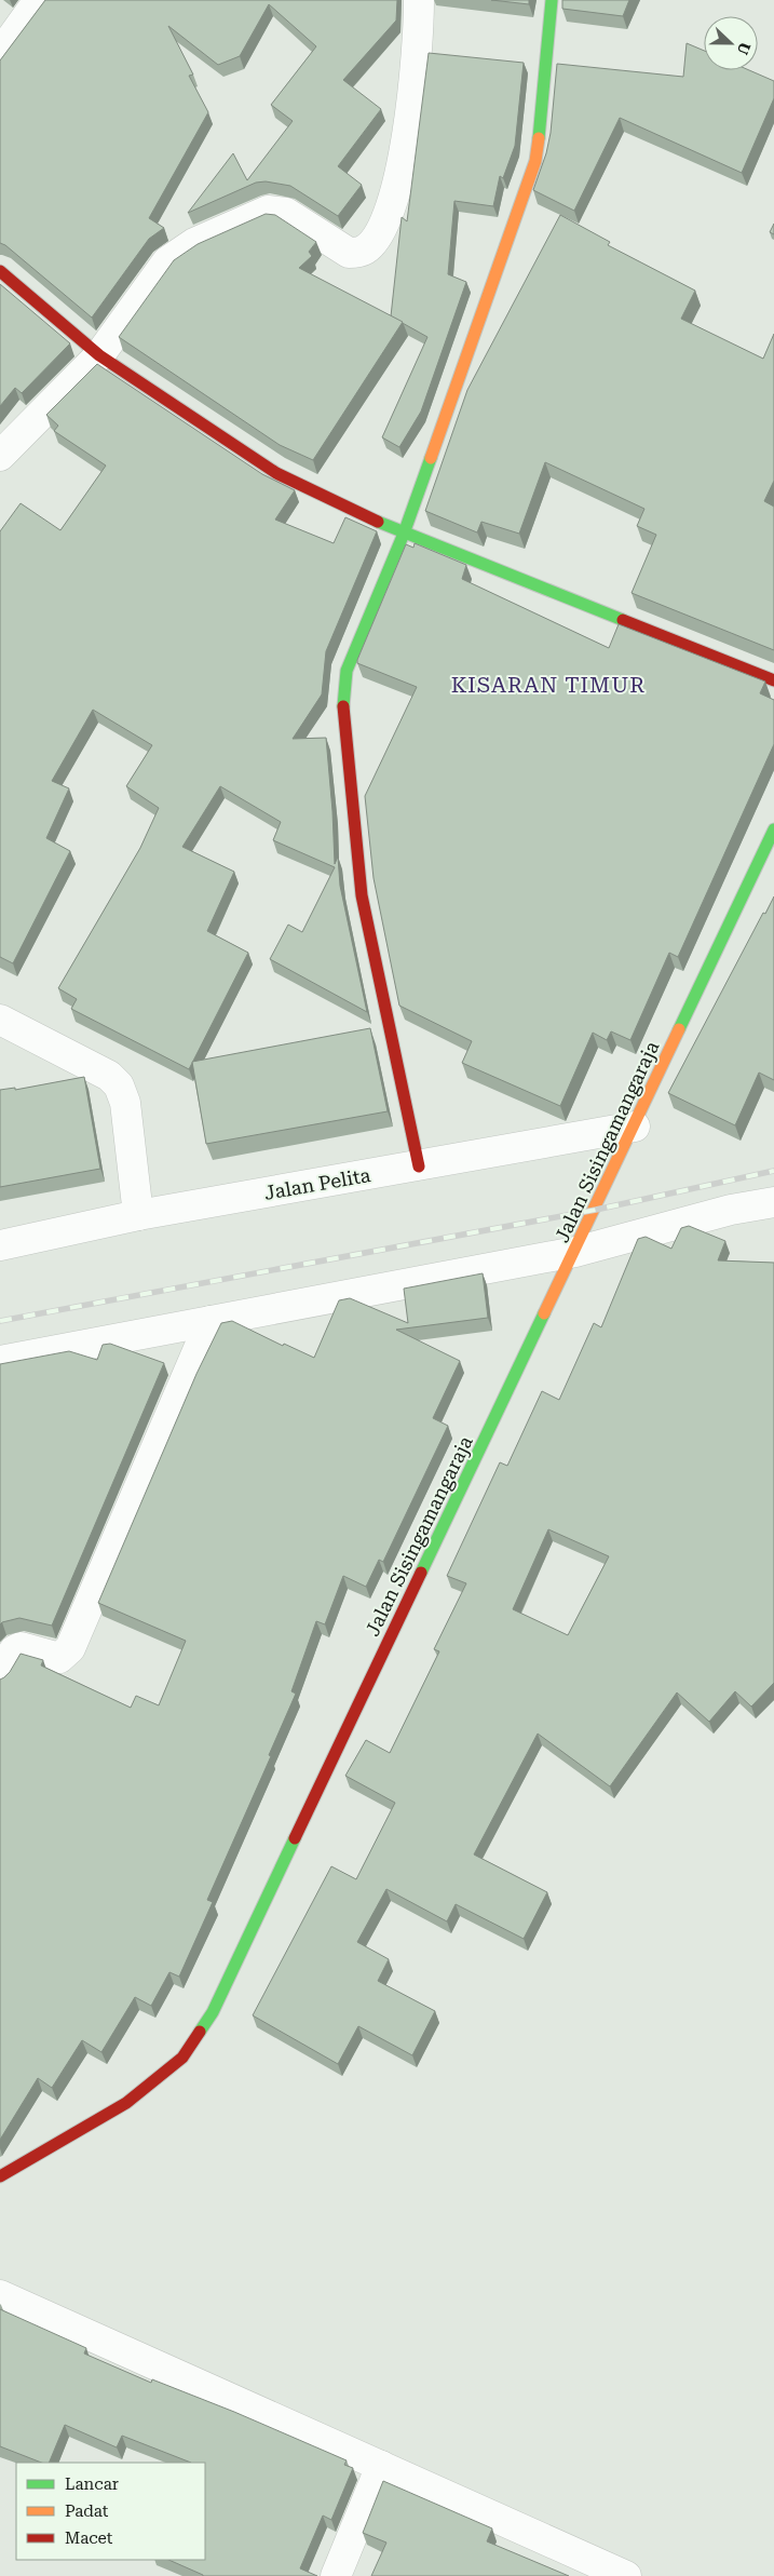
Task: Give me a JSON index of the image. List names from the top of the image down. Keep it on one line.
{"streets":{"street":["Jalan Sisingamangaraja","Jalan Pelita"]},"crossings":[["Jalan Sisingamangaraja","Jalan Pelita"]],"districts":["KISARAN TIMUR"],"legend":["Lancar","Padat","Macet"],"north":"right"}
